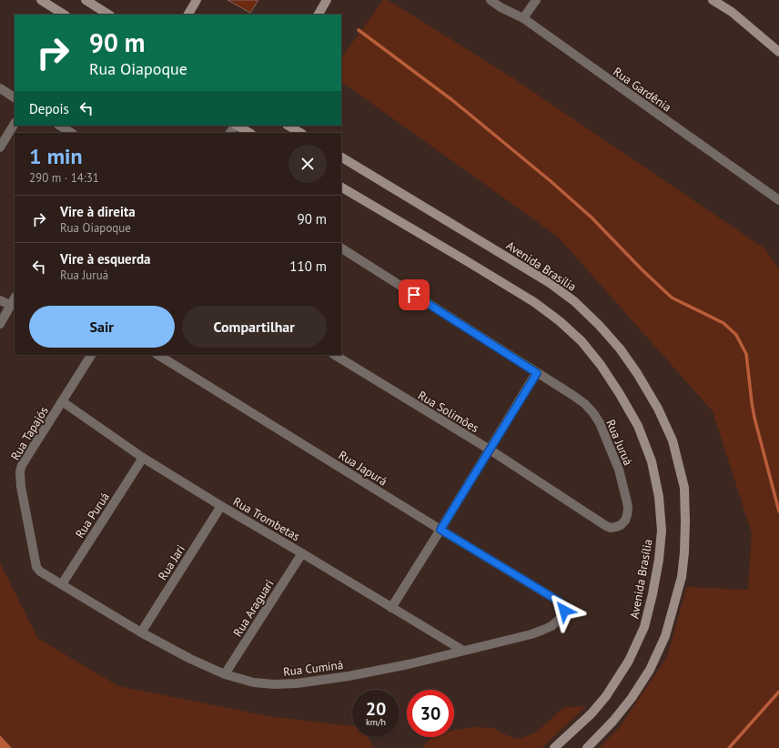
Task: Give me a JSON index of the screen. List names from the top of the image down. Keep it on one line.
{"streets":{"street":["Rua Gardênia","Avenida Brasília","Rua Solimões","Rua Tapajós","Rua Juruá","Rua Japurá","Rua Puruá","Rua Trombetas","Rua Jari","Rua Araguari","Rua Cuminá"]},"crossings":[["Rua Solimões","Rua Juruá"],["Rua Tapajós","Rua Puruá"],["Rua Tapajós","Rua Trombetas"],["Rua Tapajós","Rua Cuminá"],["Rua Japurá","Rua Cuminá"],["Rua Puruá","Rua Trombetas"],["Rua Puruá","Rua Cuminá"],["Rua Trombetas","Rua Jari"],["Rua Trombetas","Rua Araguari"],["Rua Trombetas","Rua Cuminá"],["Rua Jari","Rua Cuminá"],["Rua Araguari","Rua Cuminá"]],"page":{"turn":["90 m","Rua Oiapoque"],"then":"Depois","heading":["1 min","290 m · 14:31"],"list":[{"name":"Vire à direita","note":"Rua Oiapoque","value":"90 m"},{"name":"Vire à esquerda","note":"Rua Juruá","value":"110 m"}],"buttons":["Sair","Compartilhar"],"speed":"20 km/h","limit":"30"}}
